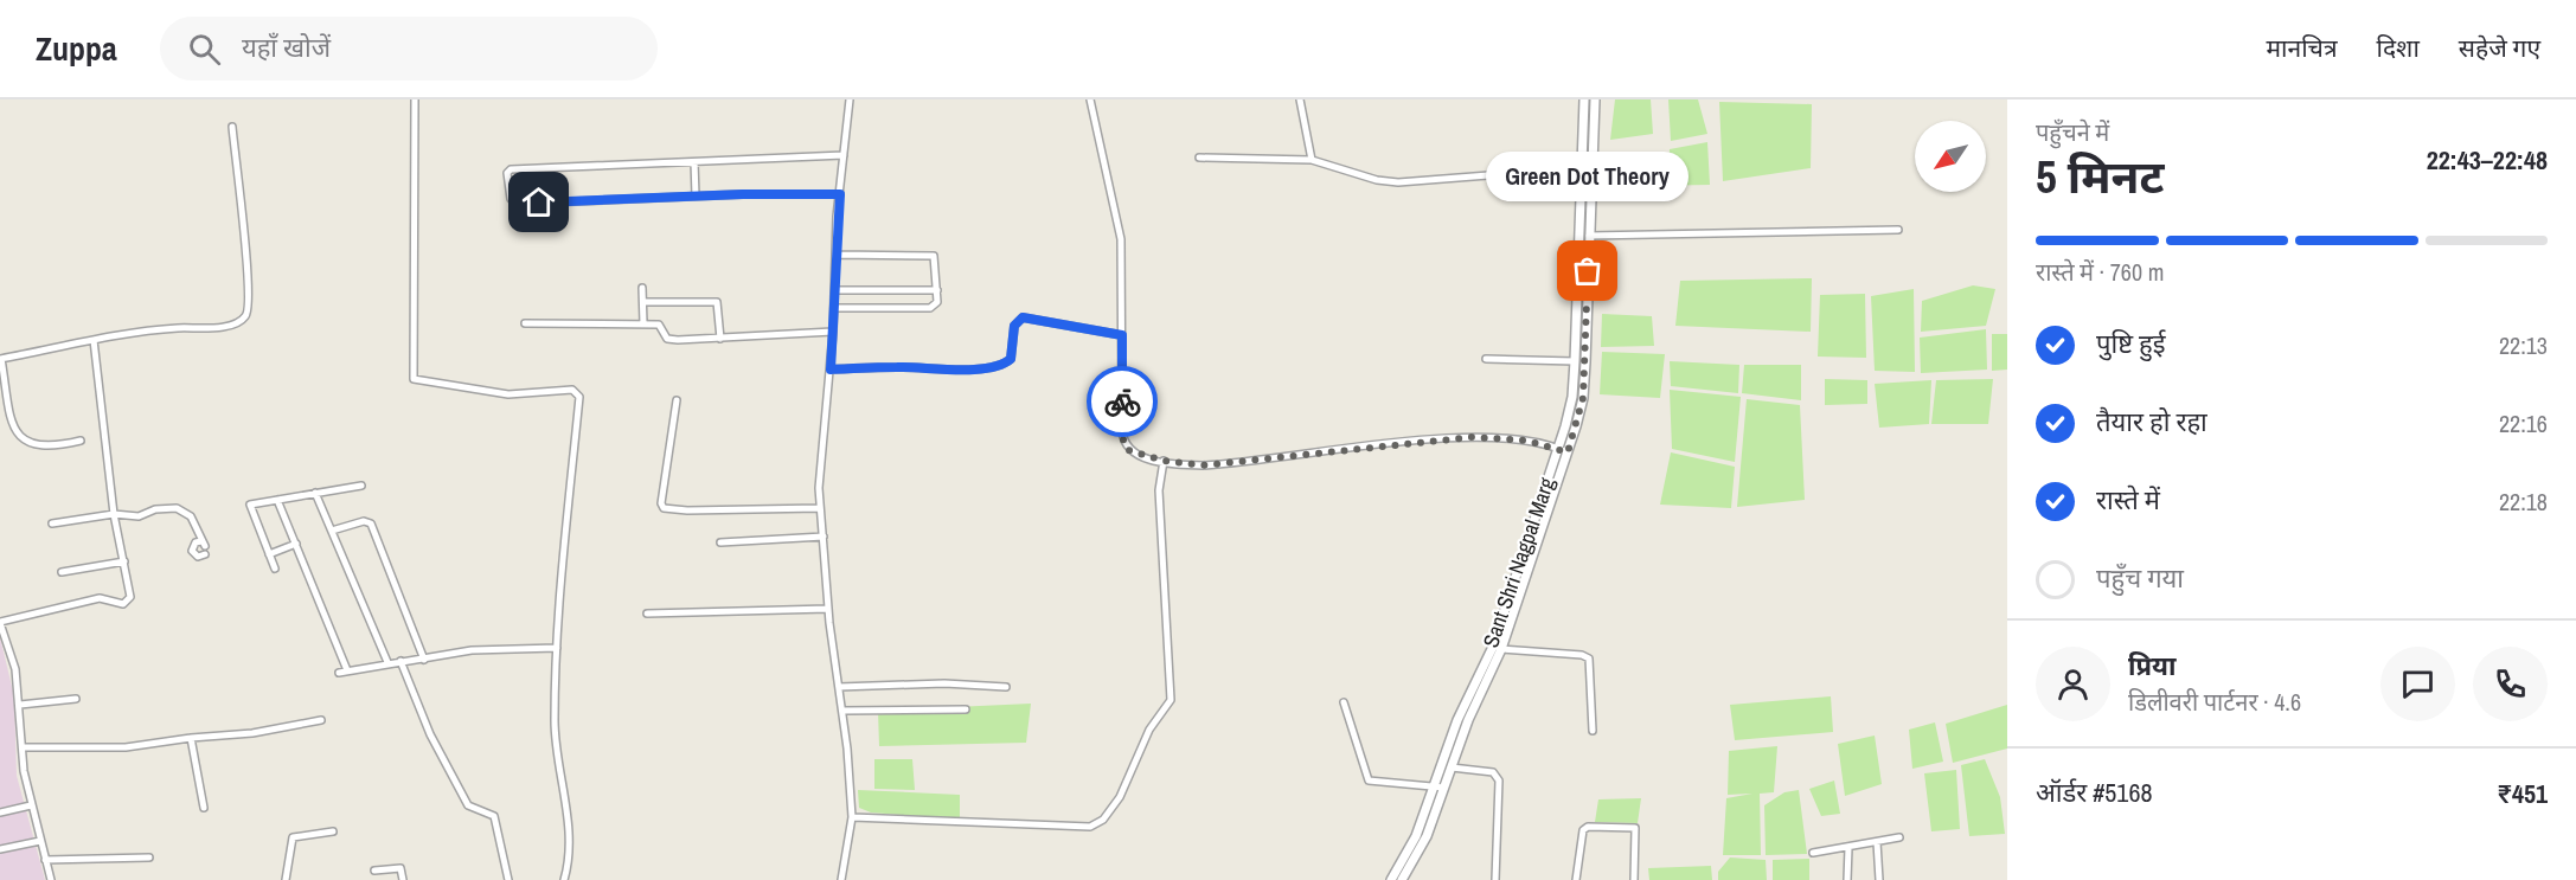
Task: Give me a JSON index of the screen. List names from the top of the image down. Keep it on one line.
{"streets":{"street":["Sant Shri Nagpal Marg"]},"places":["Green Dot Theory"],"north":"bottom left","page":{"header":"Zuppa","search":"यहाँ खोजें","nav":["मानचित्र","दिशा","सहेजे गए"],"heading":["5 मिनट","पहुँचने में","22:43–22:48"],"panel":["प्रिया","डिलीवरी पार्टनर · 4.6","ऑर्डर #5168","₹451"],"bubble":"Green Dot Theory","bar":"रास्ते में · 760 m","list":[["पुष्टि हुई","22:13"],["तैयार हो रहा","22:16"],["रास्ते में","22:18"],"पहुँच गया"]}}
